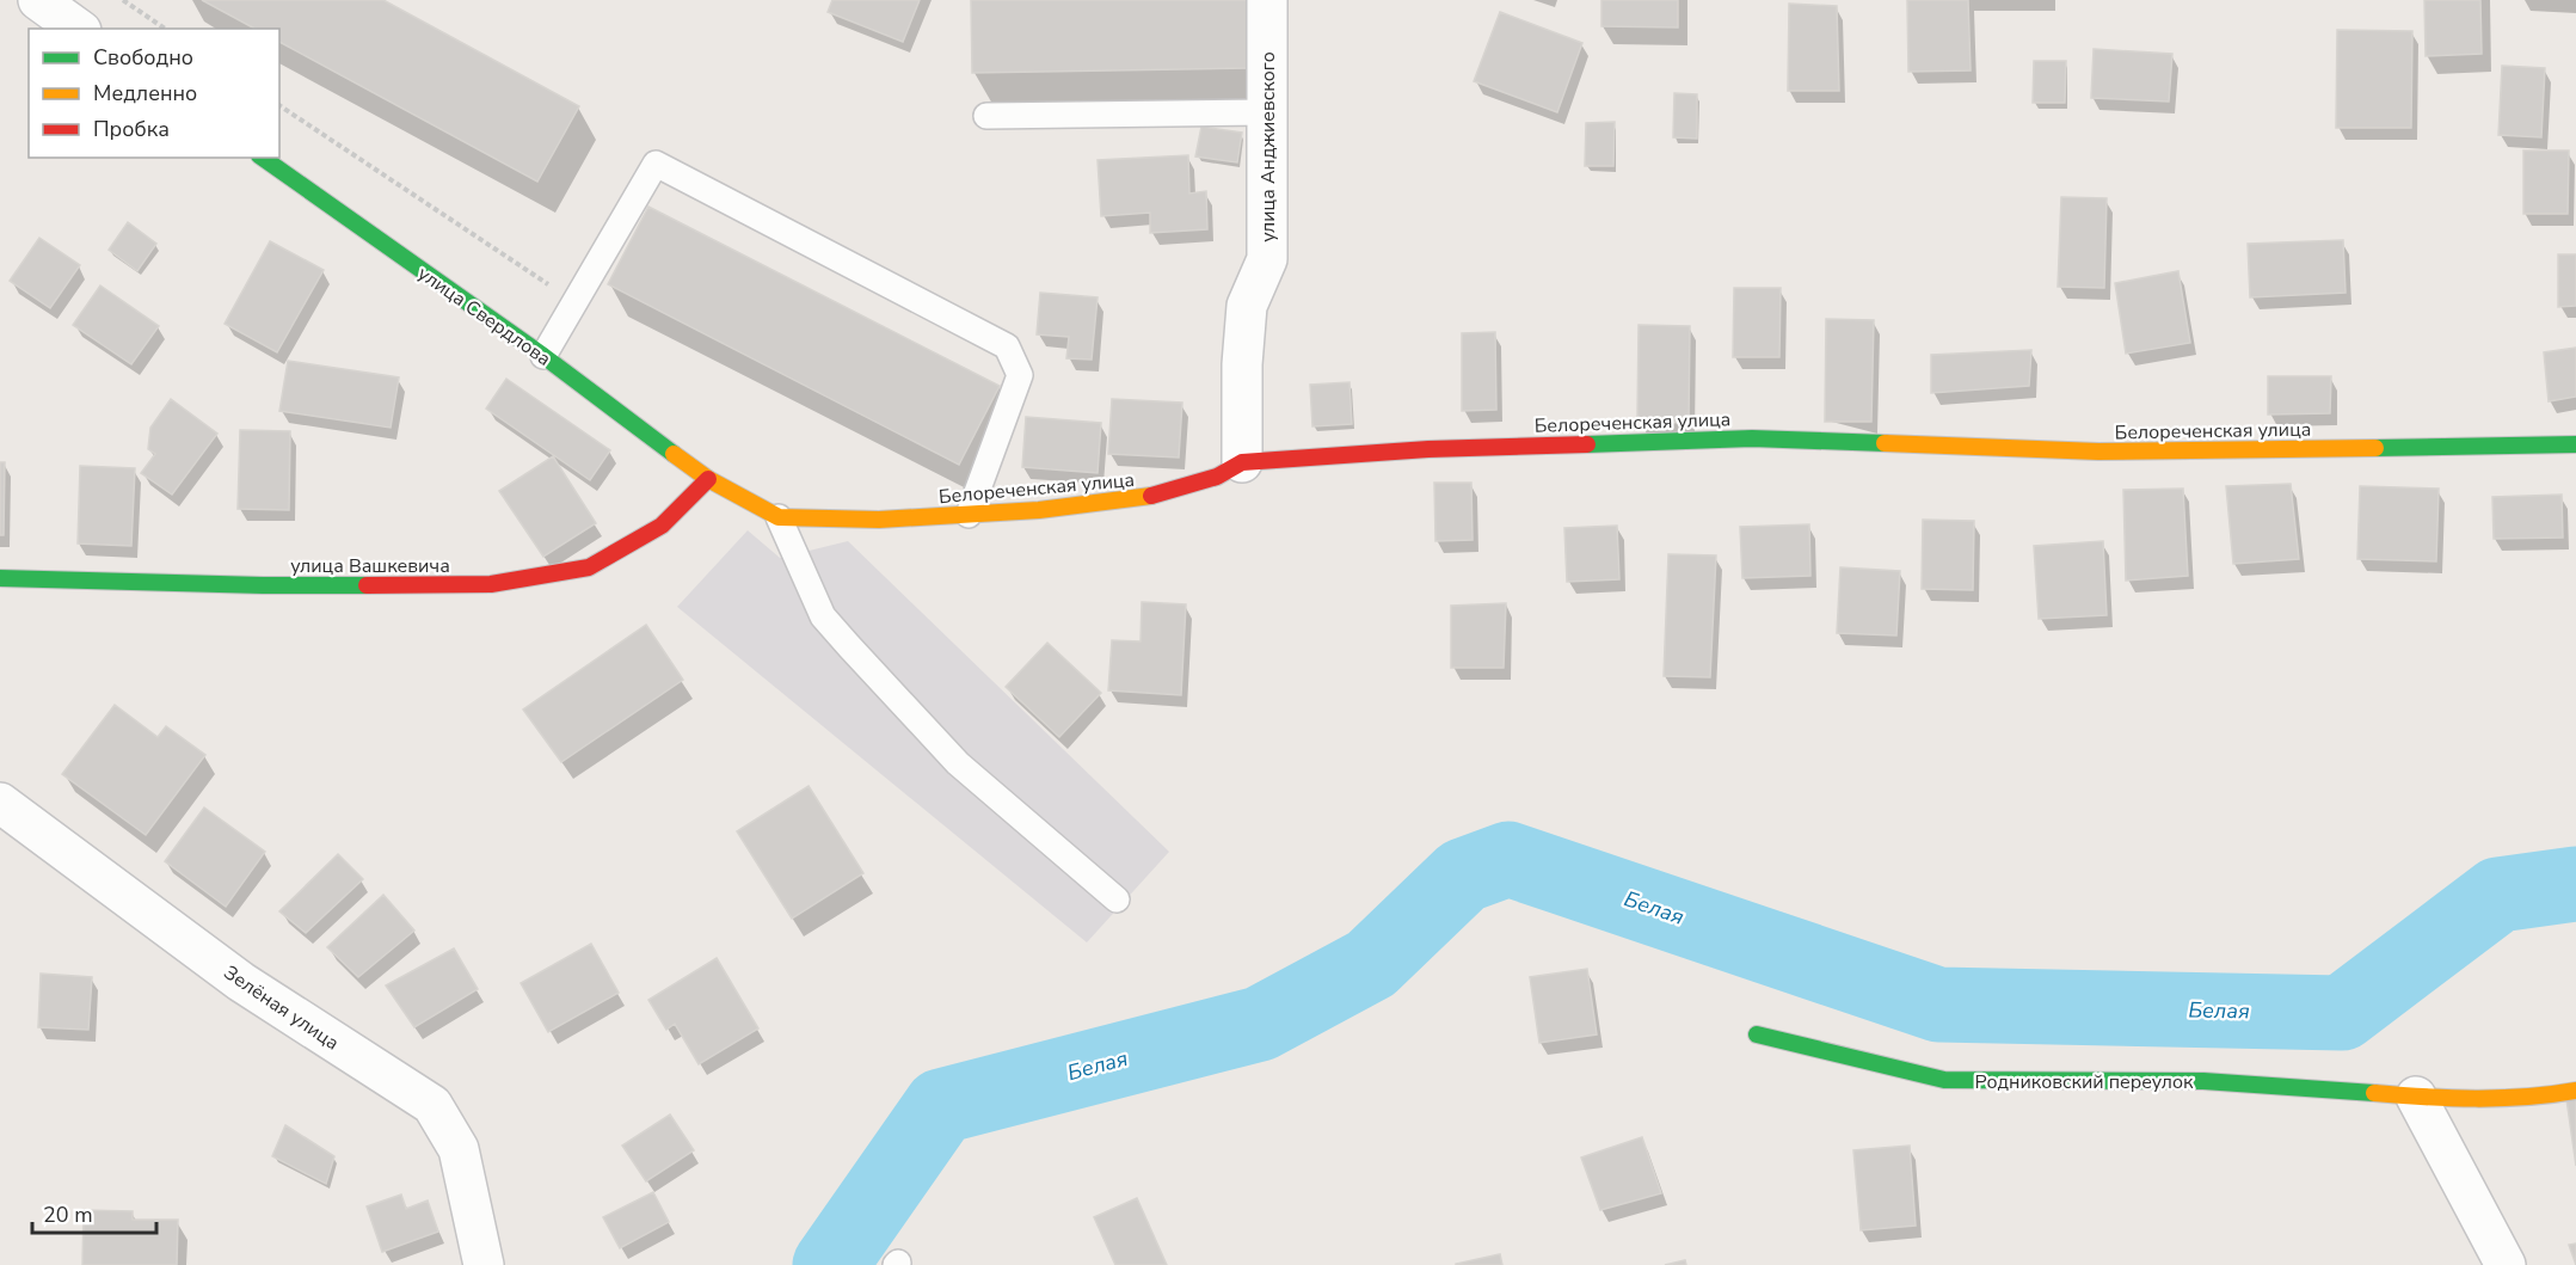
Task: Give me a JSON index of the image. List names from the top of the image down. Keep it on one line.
{"streets":{"street":["улица Анджиевского","улица Свердлова","Белореченская улица","улица Вашкевича","Зелёная улица","Родниковский переулок"]},"crossings":[["улица Анджиевского","Белореченская улица"],["улица Свердлова","Белореченская улица"],["улица Свердлова","улица Вашкевича"],["Белореченская улица","улица Вашкевича"]],"water":["Белая"],"legend":["Свободно","Медленно","Пробка"],"scale_bar":"20 m"}
